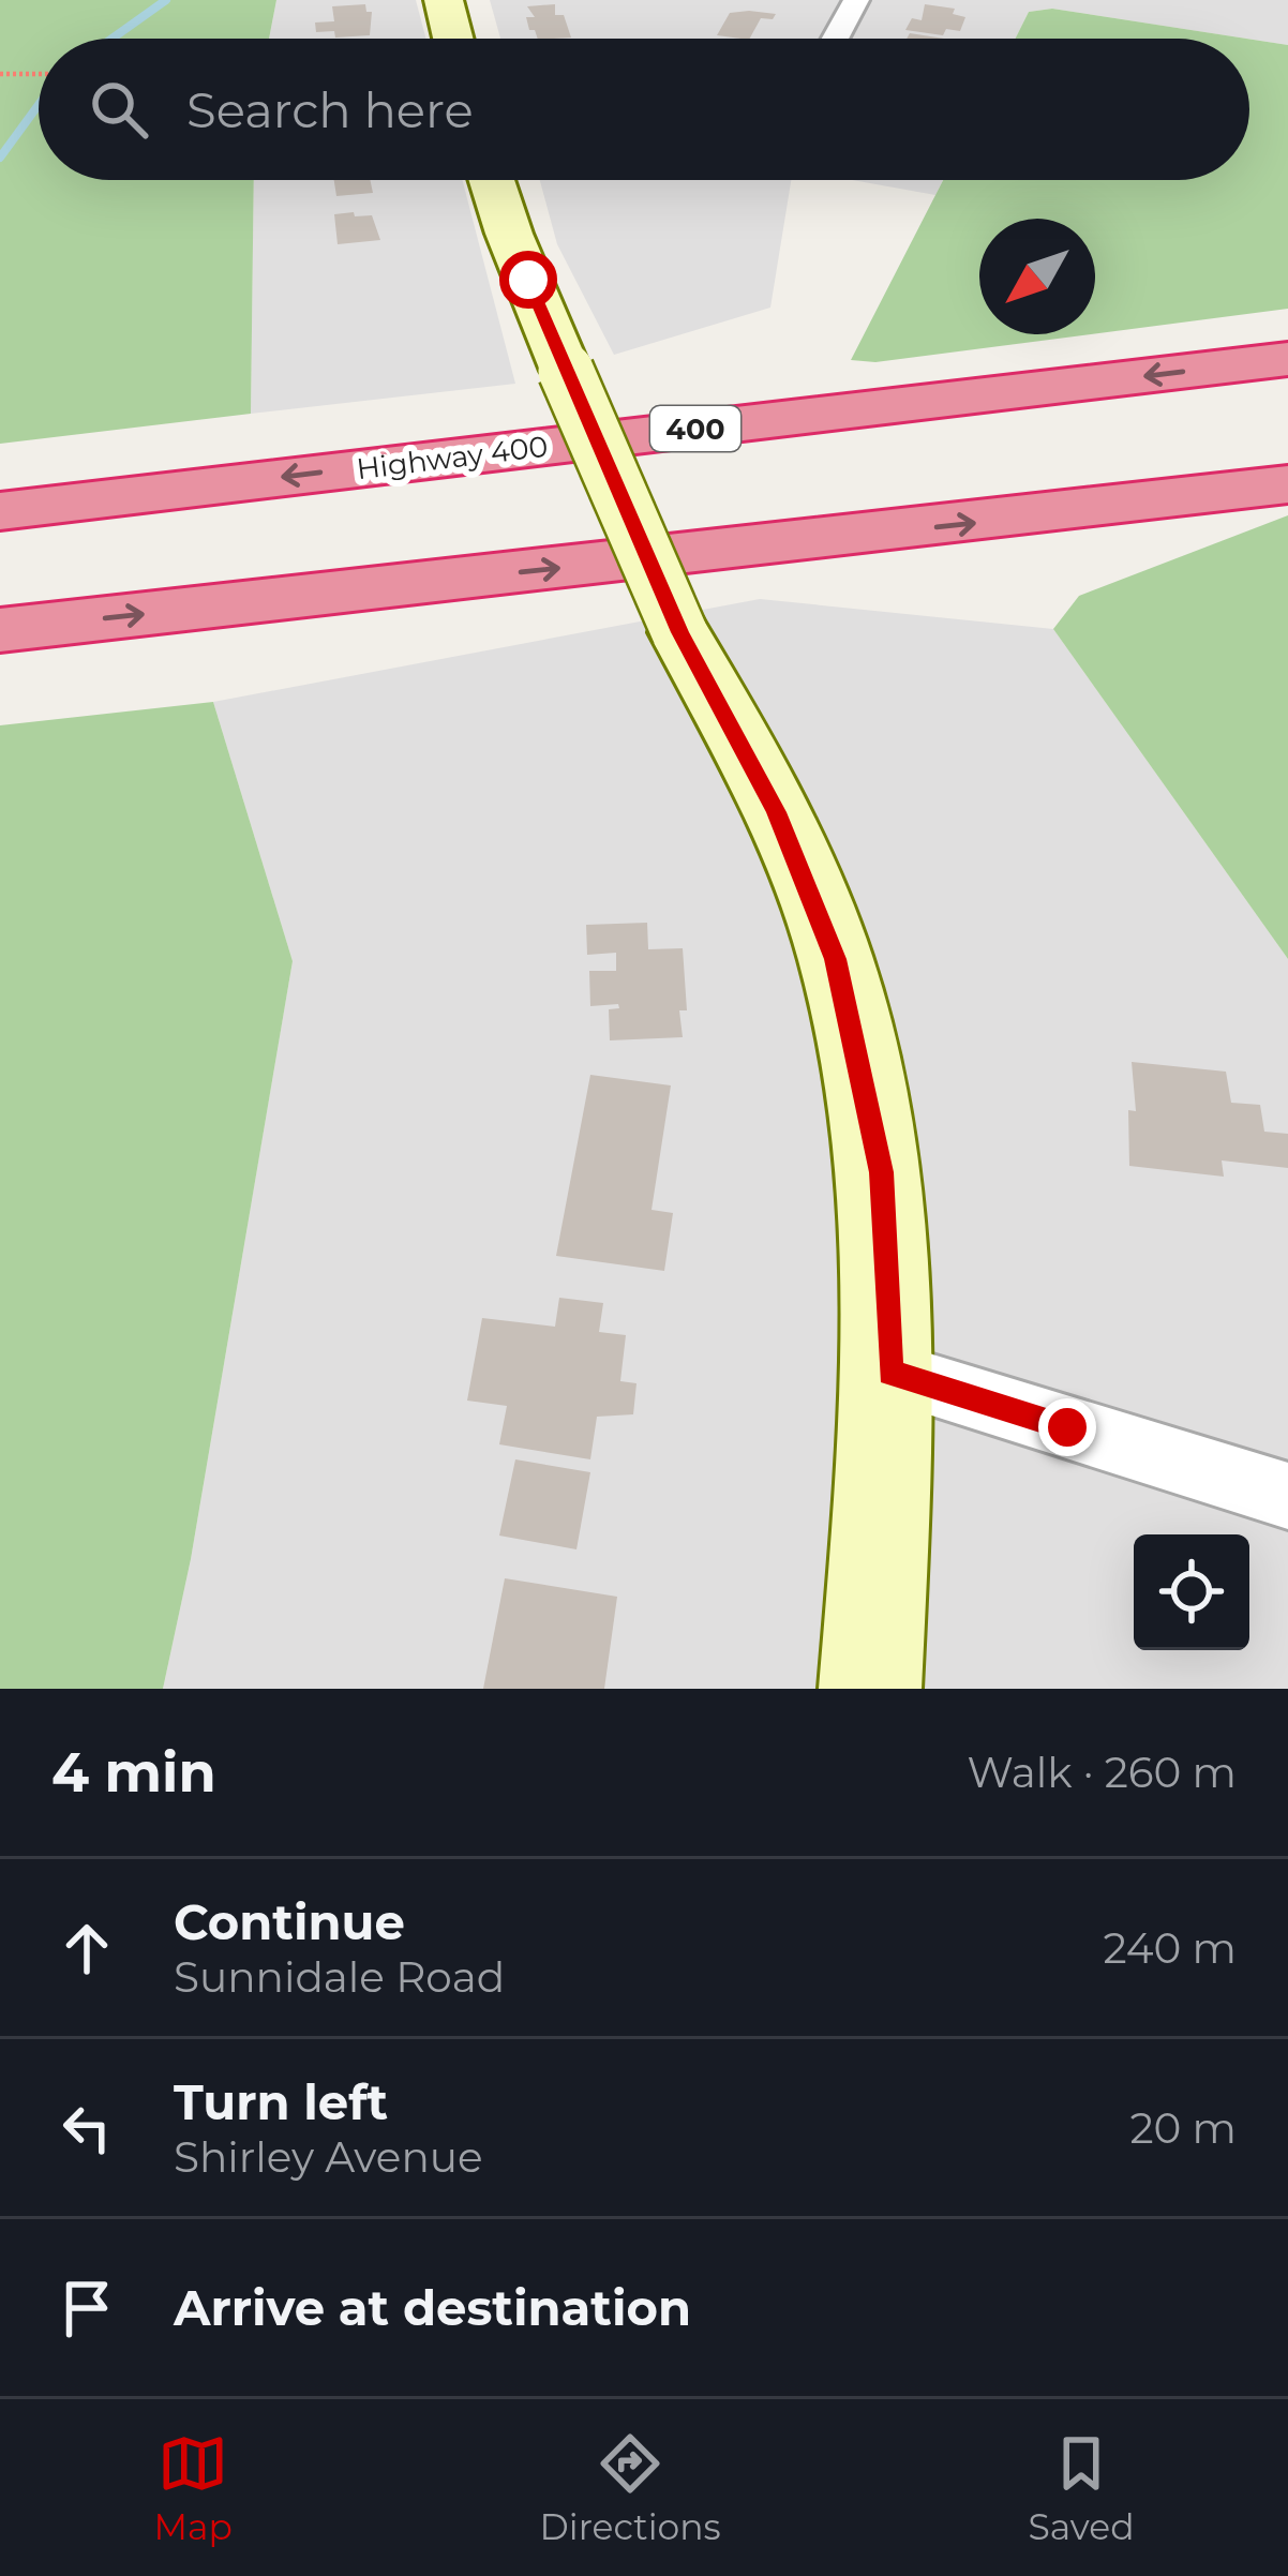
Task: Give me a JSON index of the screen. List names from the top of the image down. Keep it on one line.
{"streets":{"highway":["400","Highway 400"]},"north":"bottom left","page":{"search":"Search here","heading":["4 min","Walk · 260 m"],"list":[["Continue","Sunnidale Road","240 m"],["Turn left","Shirley Avenue","20 m"],"Arrive at destination"],"nav":["Map","Directions","Saved"]}}
